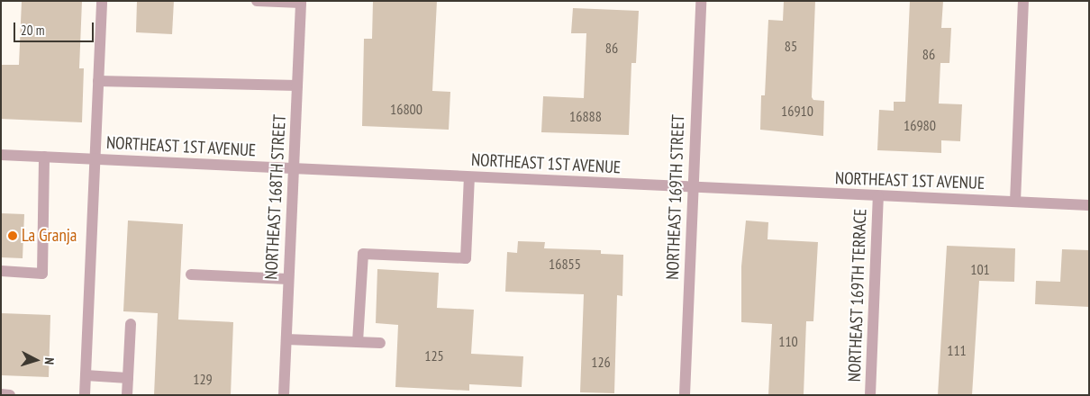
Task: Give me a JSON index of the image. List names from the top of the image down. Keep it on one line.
{"streets":{"street":["NORTHEAST 1ST AVENUE","NORTHEAST 168TH STREET","NORTHEAST 169TH STREET","NORTHEAST 169TH TERRACE"]},"crossings":[["NORTHEAST 1ST AVENUE","NORTHEAST 168TH STREET"],["NORTHEAST 1ST AVENUE","NORTHEAST 169TH STREET"],["NORTHEAST 1ST AVENUE","NORTHEAST 169TH TERRACE"]],"places":["La Granja"],"house_numbers":["85","86","86","16800","16910","16888","16980","16855","101","110","111","125","126","129"],"scale_bar":"20 m","north":"right"}
